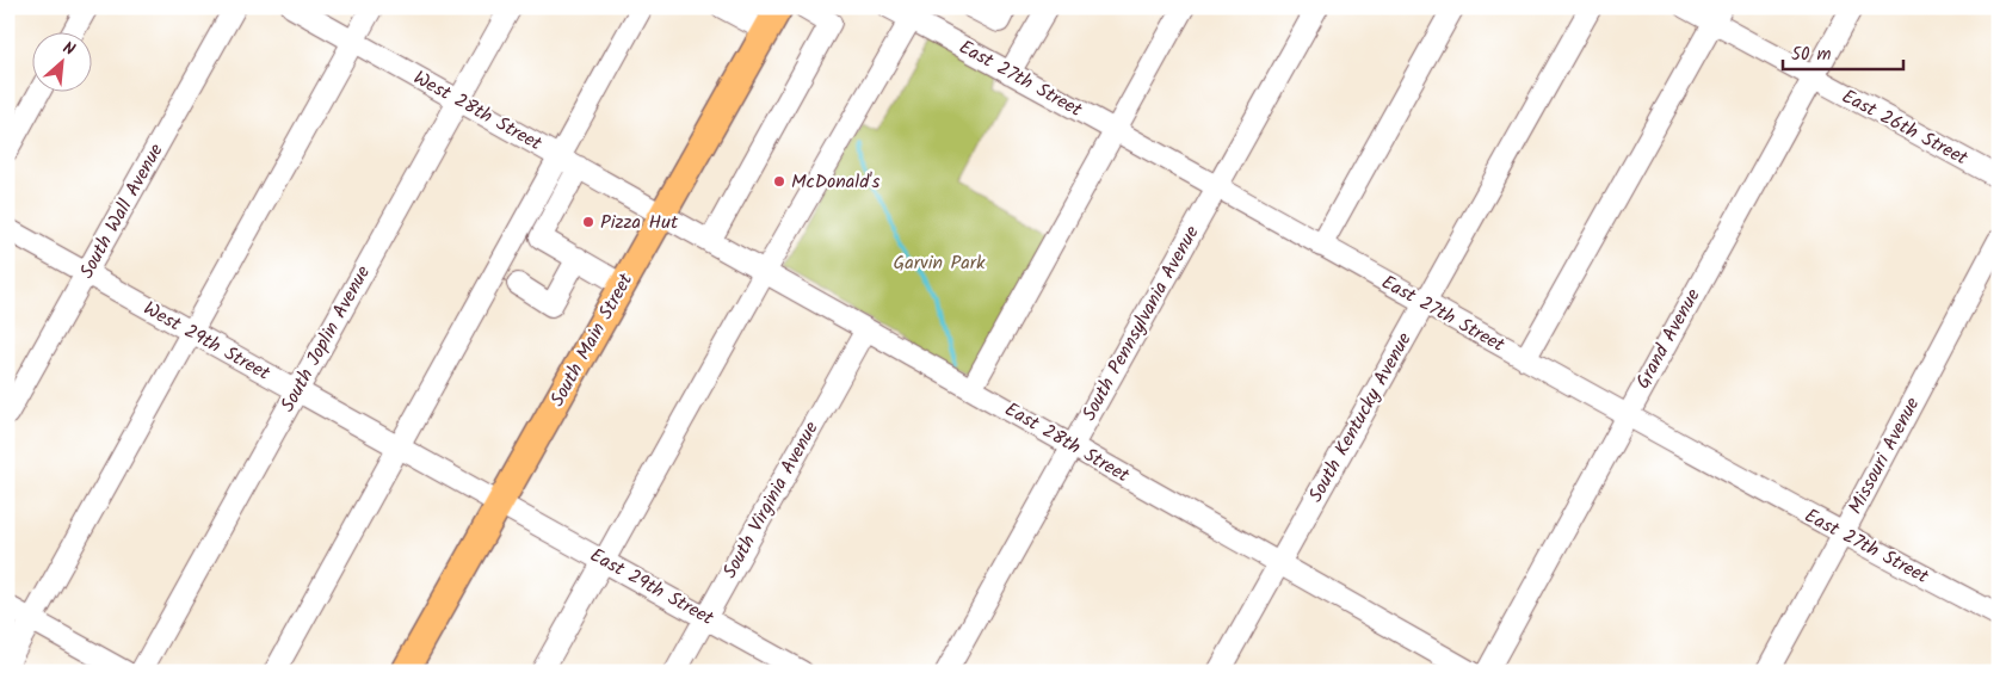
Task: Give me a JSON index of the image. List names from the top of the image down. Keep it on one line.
{"streets":{"main road":["South Main Street"],"street":["East 27th Street","West 28th Street","East 26th Street","South Wall Avenue","South Pennsylvania Avenue","South Joplin Avenue","Grand Avenue","West 29th Street","South Kentucky Avenue","East 28th Street","Missouri Avenue","South Virginia Avenue","East 29th Street"]},"crossings":[["East 27th Street","South Pennsylvania Avenue"],["East 27th Street","Grand Avenue"],["East 27th Street","South Kentucky Avenue"],["East 27th Street","Missouri Avenue"],["West 28th Street","South Joplin Avenue"],["West 28th Street","South Main Street"],["West 28th Street","East 28th Street"],["East 26th Street","Grand Avenue"],["South Wall Avenue","West 29th Street"],["South Pennsylvania Avenue","East 28th Street"],["South Joplin Avenue","West 29th Street"],["South Main Street","West 29th Street"],["South Main Street","East 28th Street"],["South Main Street","East 29th Street"],["West 29th Street","East 29th Street"],["South Kentucky Avenue","East 28th Street"],["East 28th Street","South Virginia Avenue"],["South Virginia Avenue","East 29th Street"]],"parks":["Garvin Park"],"places":["McDonald's","Pizza Hut"],"scale_bar":"50 m","north":"top right"}
